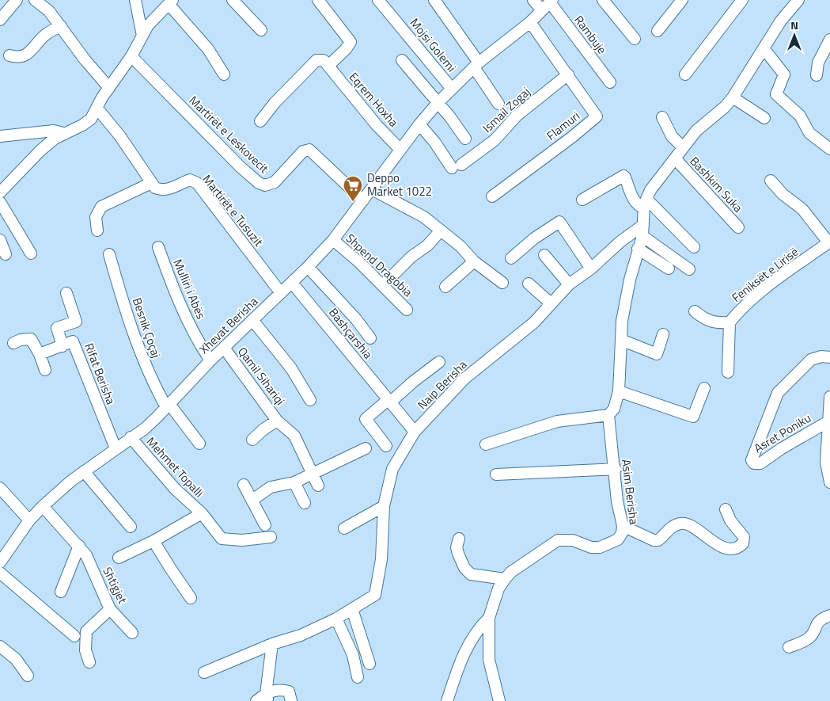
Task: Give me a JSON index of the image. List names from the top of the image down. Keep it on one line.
{"streets":{"street":["Rambuje","Mojsi Golemi","Eqrem Hoxha","Ismail Zogaj","Flamuri","Martirët e Leskovecit","Bashkim Suka","Martirët e Tusuzit","Shpend Dragobia","Feniksët e Lirisë","Mulliri i Abës","Xhevat Berisha","Besnik Çoçaj","Bashçarshia","Rifat Berisha","Qamil Sihariqi","Naip Berisha","Asret Poniku","Mehmet Topalli","Asim Berisha","Shtigjet"]},"crossings":[["Rambuje","Xhevat Berisha"],["Mojsi Golemi","Xhevat Berisha"],["Eqrem Hoxha","Xhevat Berisha"],["Ismail Zogaj","Flamuri"],["Ismail Zogaj","Xhevat Berisha"],["Flamuri","Xhevat Berisha"],["Martirët e Leskovecit","Xhevat Berisha"],["Martirët e Tusuzit","Xhevat Berisha"],["Shpend Dragobia","Xhevat Berisha"],["Mulliri i Abës","Xhevat Berisha"],["Xhevat Berisha","Besnik Çoçaj"],["Xhevat Berisha","Bashçarshia"],["Xhevat Berisha","Rifat Berisha"],["Xhevat Berisha","Qamil Sihariqi"],["Xhevat Berisha","Mehmet Topalli"],["Xhevat Berisha","Shtigjet"],["Bashçarshia","Naip Berisha"]],"places":{"supermarket":["Deppo Market 1022"]},"north":"top"}
